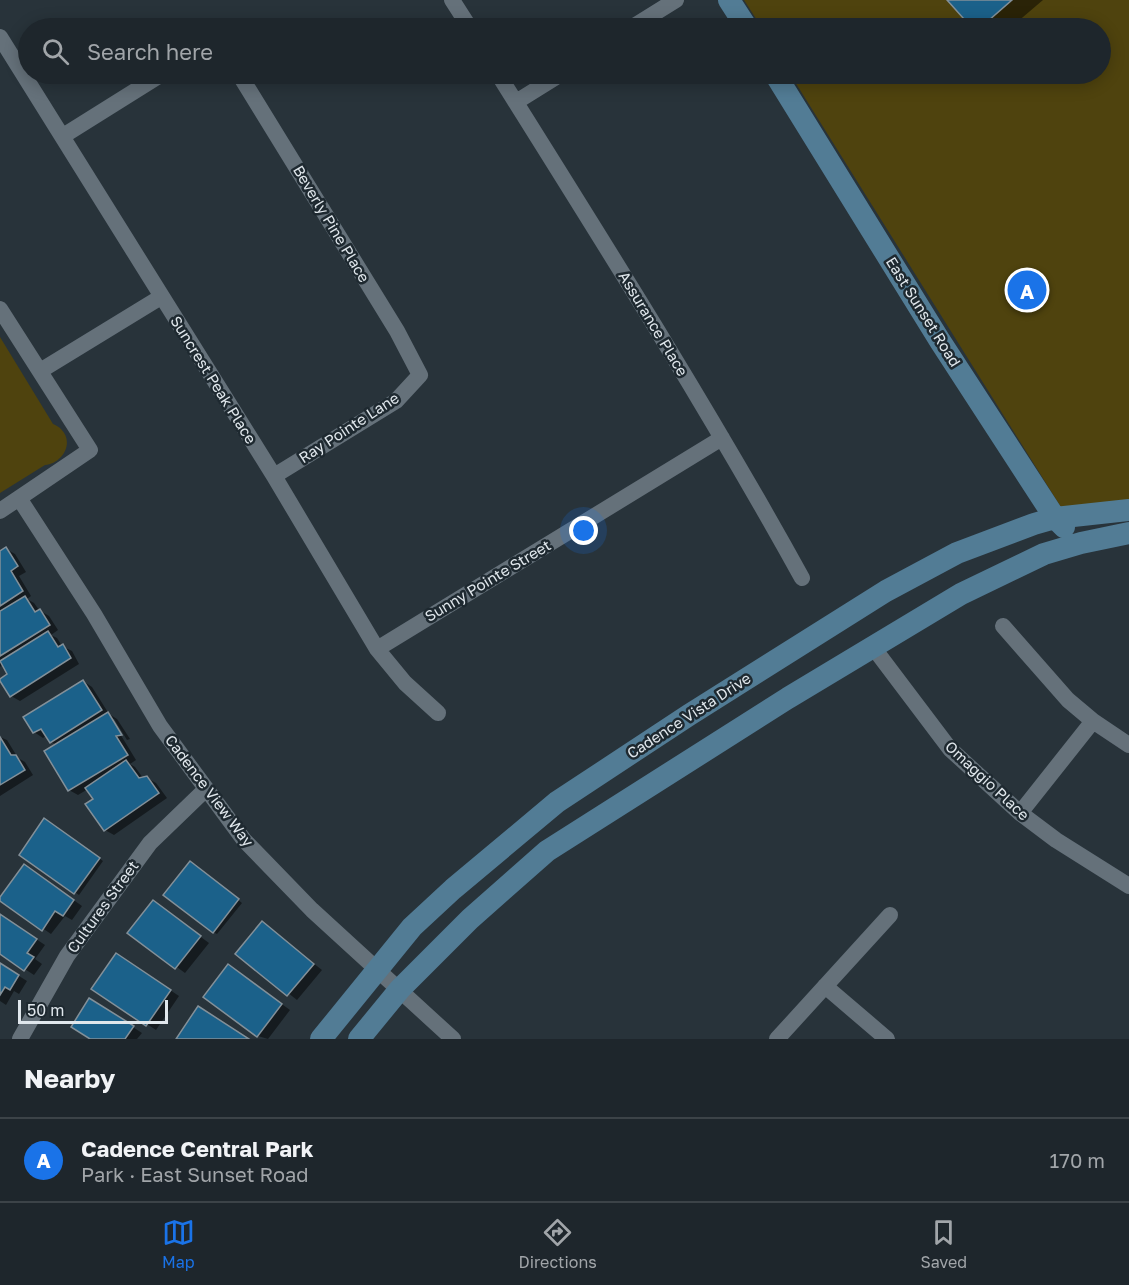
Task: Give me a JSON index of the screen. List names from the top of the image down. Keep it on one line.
{"streets":{"street":["Beverly Pine Place","East Sunset Road","Assurance Place","Suncrest Peak Place","Ray Pointe Lane","Sunny Pointe Street","Cadence Vista Drive","Omaggio Place","Cadence View Way","Cultures Street"]},"crossings":[["Beverly Pine Place","Ray Pointe Lane"],["East Sunset Road","Cadence Vista Drive"],["Assurance Place","Sunny Pointe Street"],["Suncrest Peak Place","Ray Pointe Lane"],["Suncrest Peak Place","Sunny Pointe Street"],["Cadence Vista Drive","Cadence View Way"],["Cadence View Way","Cultures Street"]],"scale_bar":"50 m","page":{"search":"Search here","pins":"A","scale":"50 m","heading":"Nearby","list":[{"mark":"A","name":"Cadence Central Park","note":"Park · East Sunset Road","value":"170 m"}],"nav":["Map","Directions","Saved"]}}
